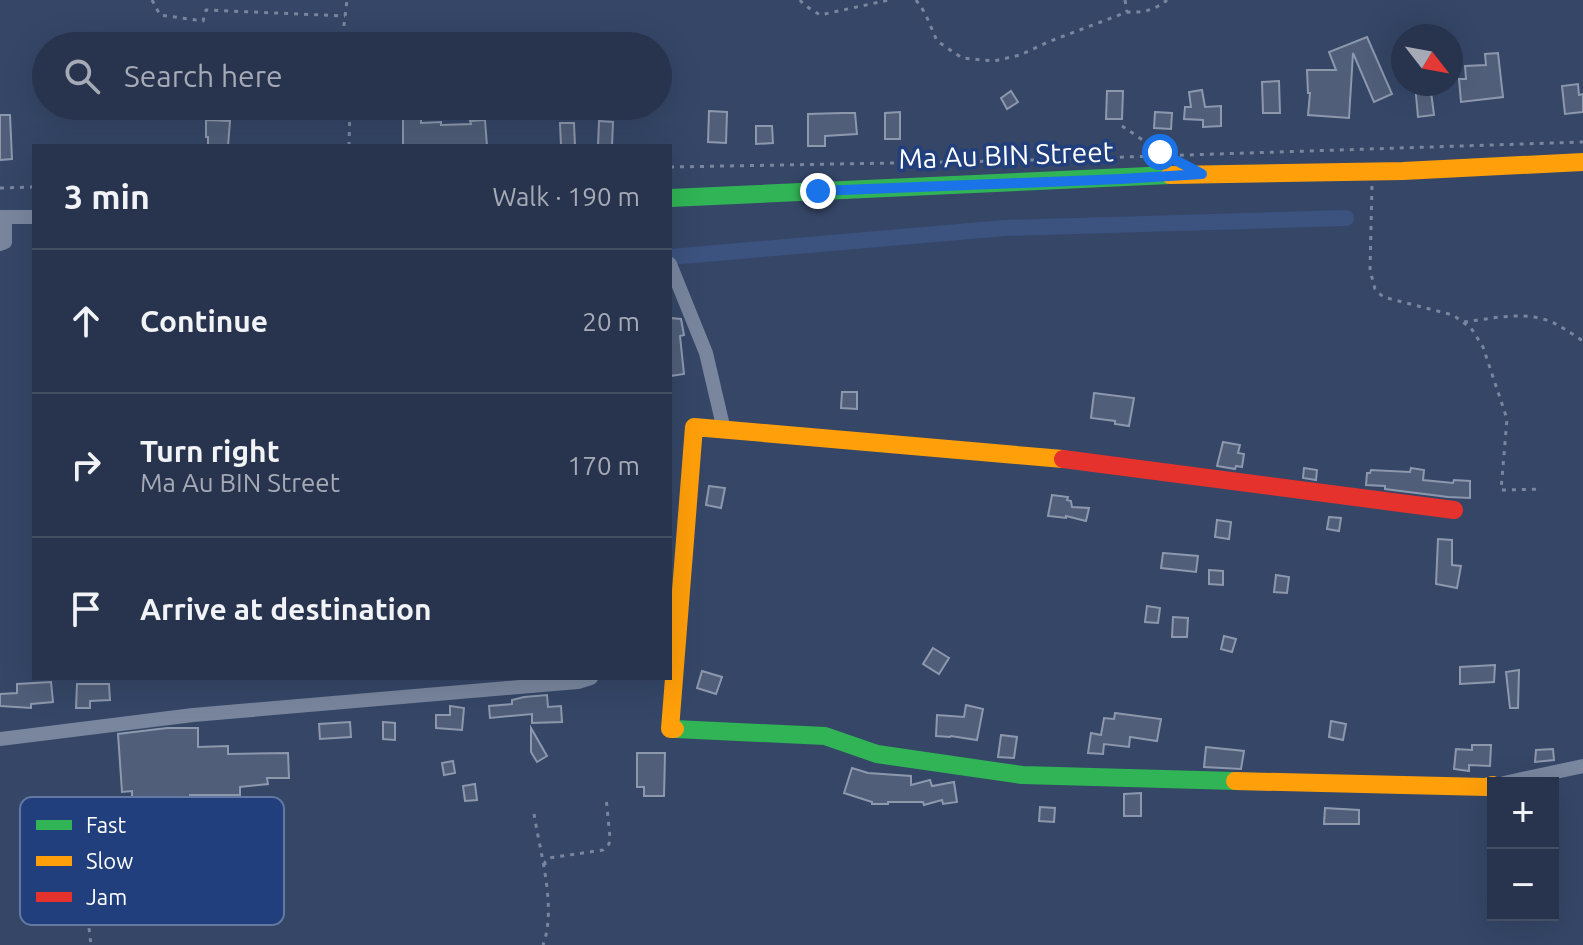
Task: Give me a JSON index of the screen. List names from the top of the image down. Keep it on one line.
{"streets":{"street":["Ma Au BIN Street"]},"legend":["Fast","Slow","Jam"],"north":"bottom right","page":{"search":"Search here","heading":["3 min","Walk · 190 m"],"list":[["Continue","20 m"],["Turn right","Ma Au BIN Street","170 m"],"Arrive at destination"],"map_buttons":["+","−"]}}
